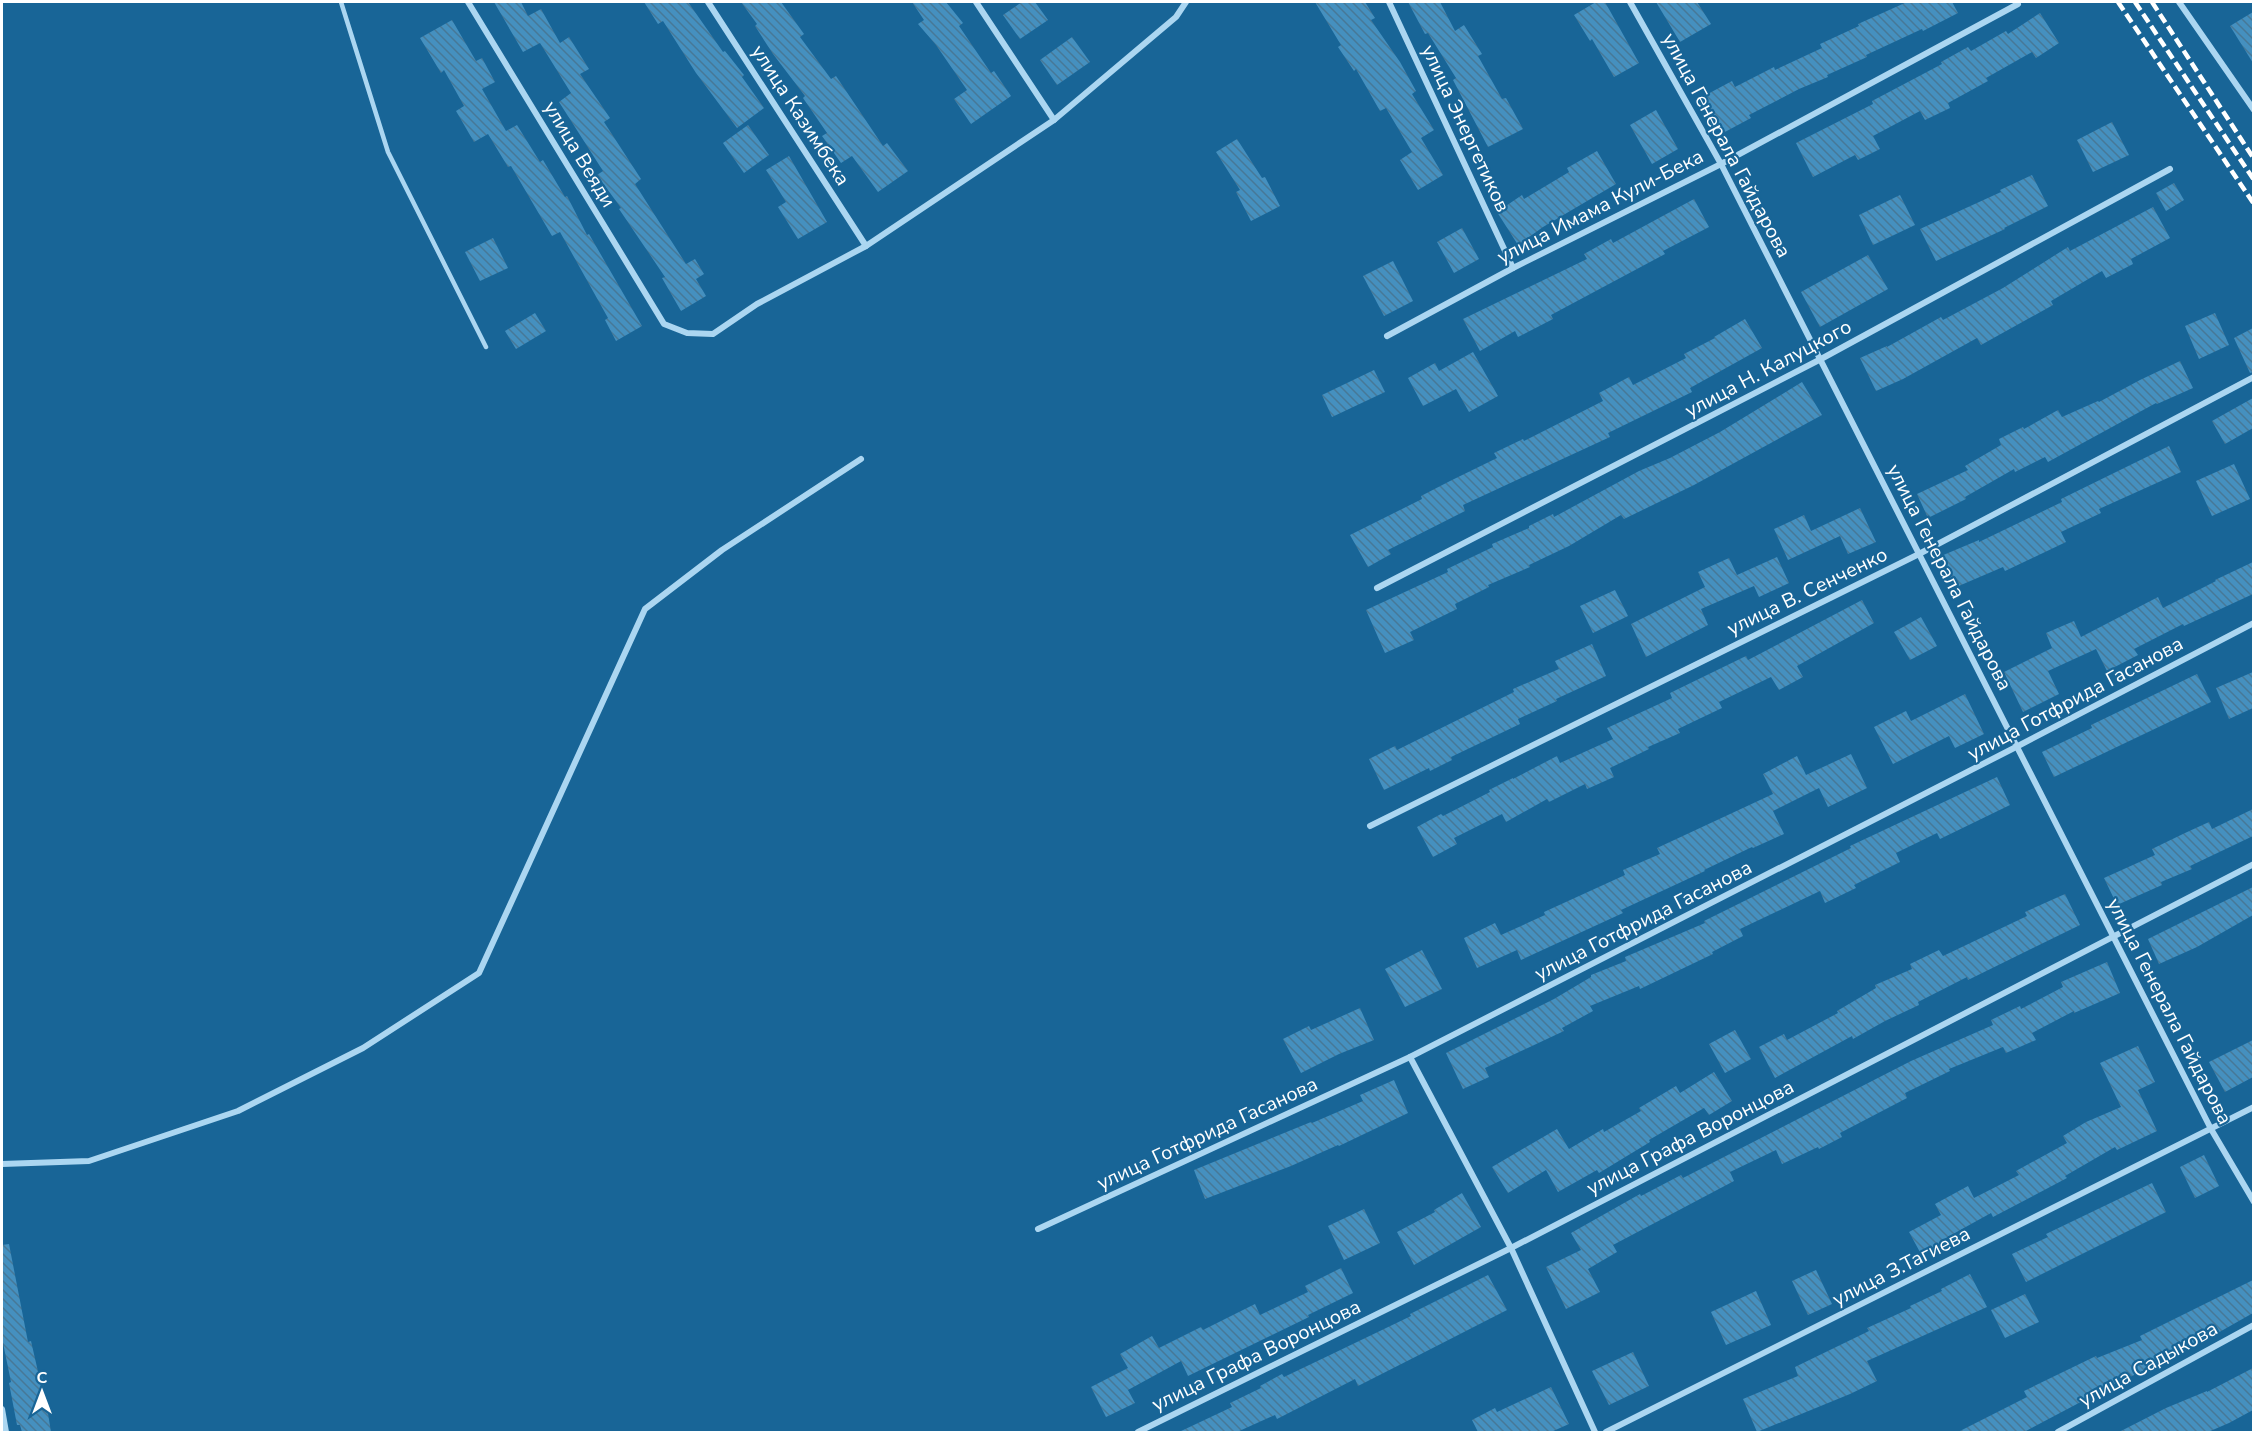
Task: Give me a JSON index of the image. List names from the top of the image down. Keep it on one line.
{"streets":{"street":["улица Казимбека","улица Энергетиков","улица Генерала Гайдарова","улица Веяди","улица Имама Кули-Бека","улица Н. Калуцкого","улица В. Сенченко","улица Готфрида Гасанова","улица Графа Воронцова","улица З.Тагиева","улица Садыкова"]},"crossings":[["улица Казимбека","улица Веяди"],["улица Энергетиков","улица Имама Кули-Бека"],["улица Генерала Гайдарова","улица Имама Кули-Бека"],["улица Генерала Гайдарова","улица Н. Калуцкого"],["улица Генерала Гайдарова","улица В. Сенченко"],["улица Генерала Гайдарова","улица Готфрида Гасанова"],["улица Генерала Гайдарова","улица Графа Воронцова"],["улица Генерала Гайдарова","улица З.Тагиева"]],"north":"top"}
